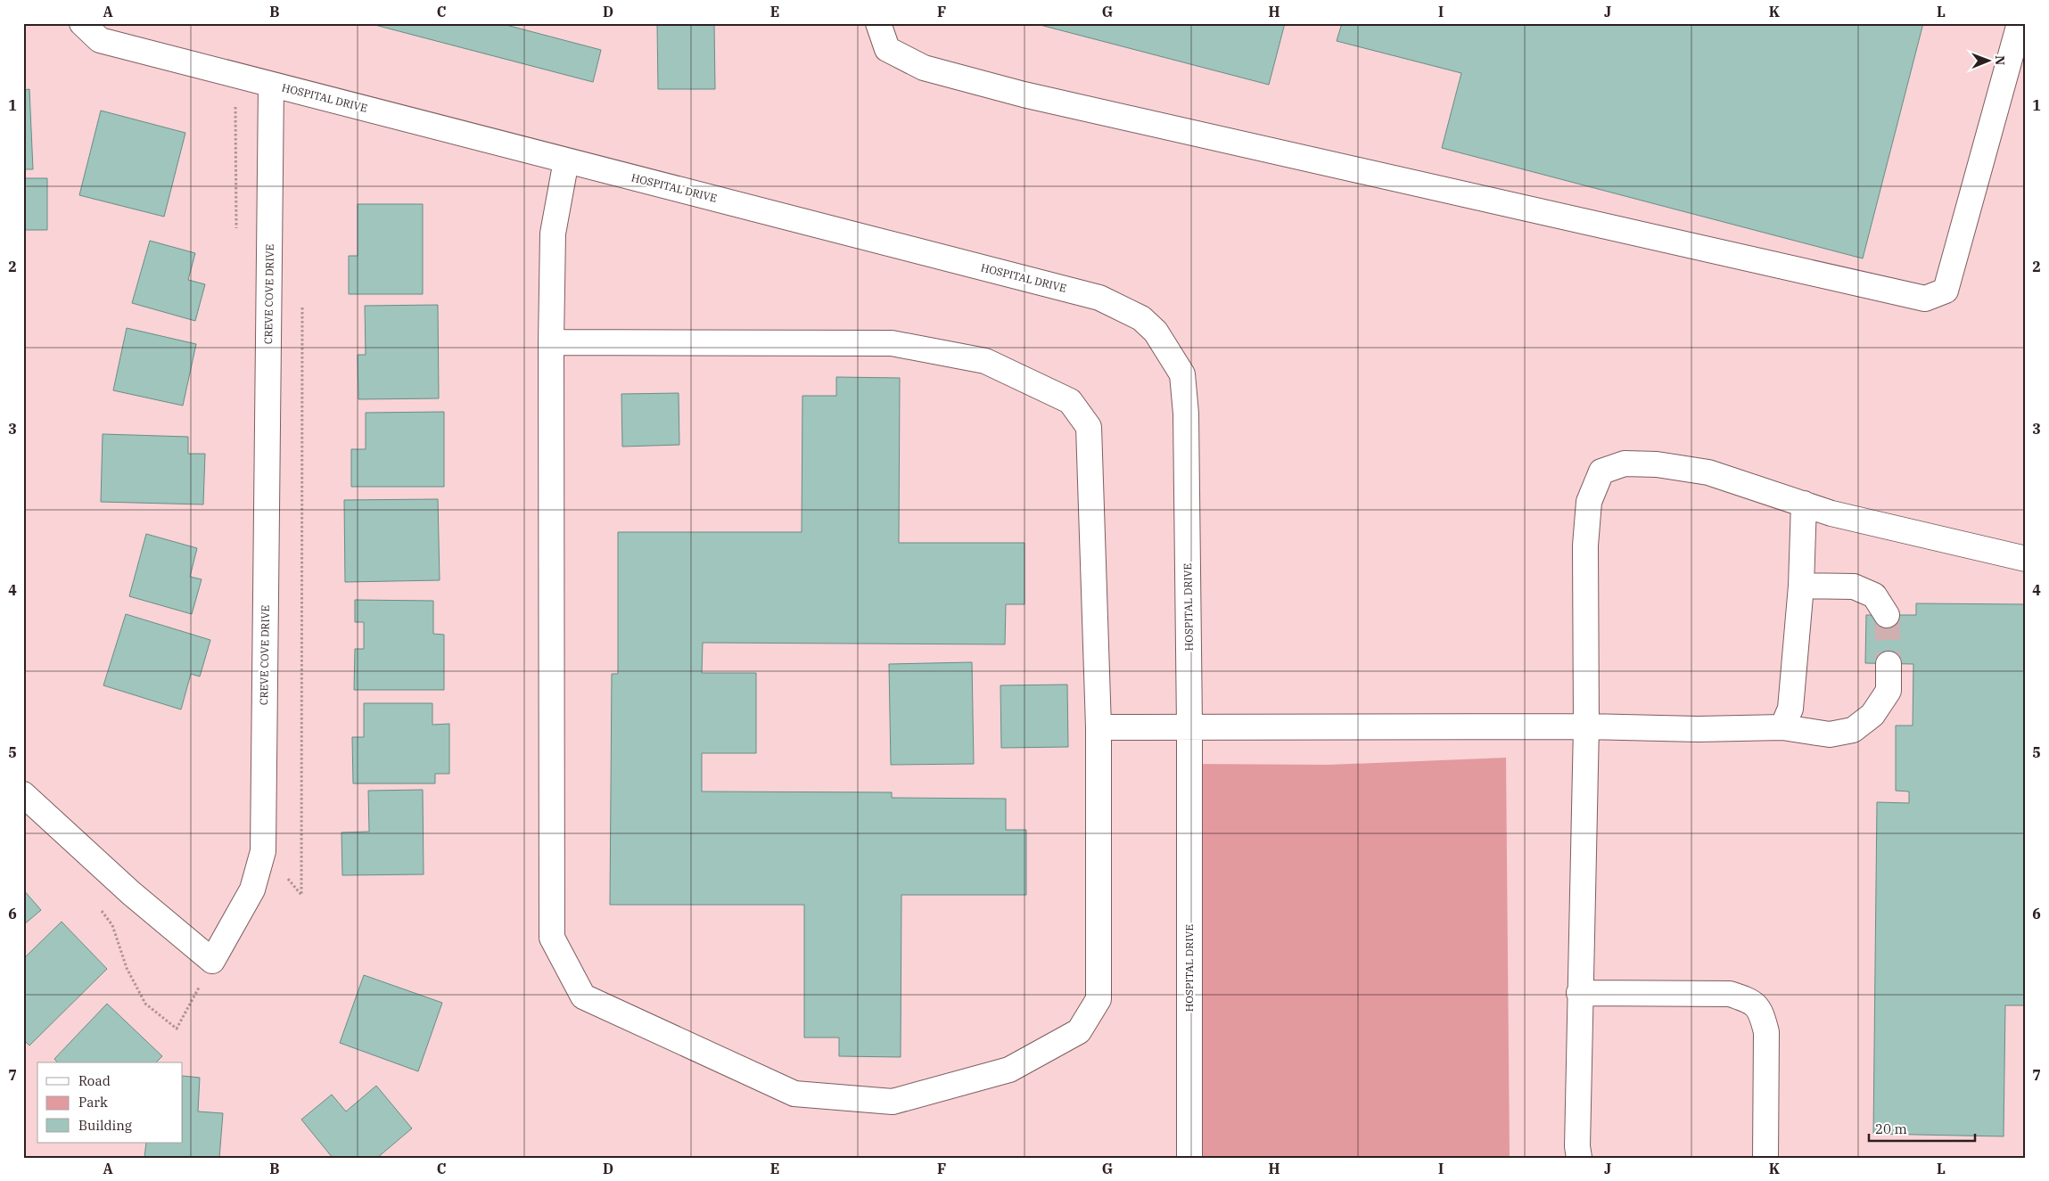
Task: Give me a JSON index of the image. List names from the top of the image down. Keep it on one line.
{"streets":{"street":["HOSPITAL DRIVE","CREVE COVE DRIVE"]},"crossings":[["HOSPITAL DRIVE","CREVE COVE DRIVE"]],"legend":["Road","Park","Building"],"scale_bar":"20 m","north":"right","grid":{"columns":["A","B","C","D","E","F","G","H","I","J","K","L"],"rows":["1","2","3","4","5","6","7"]}}
